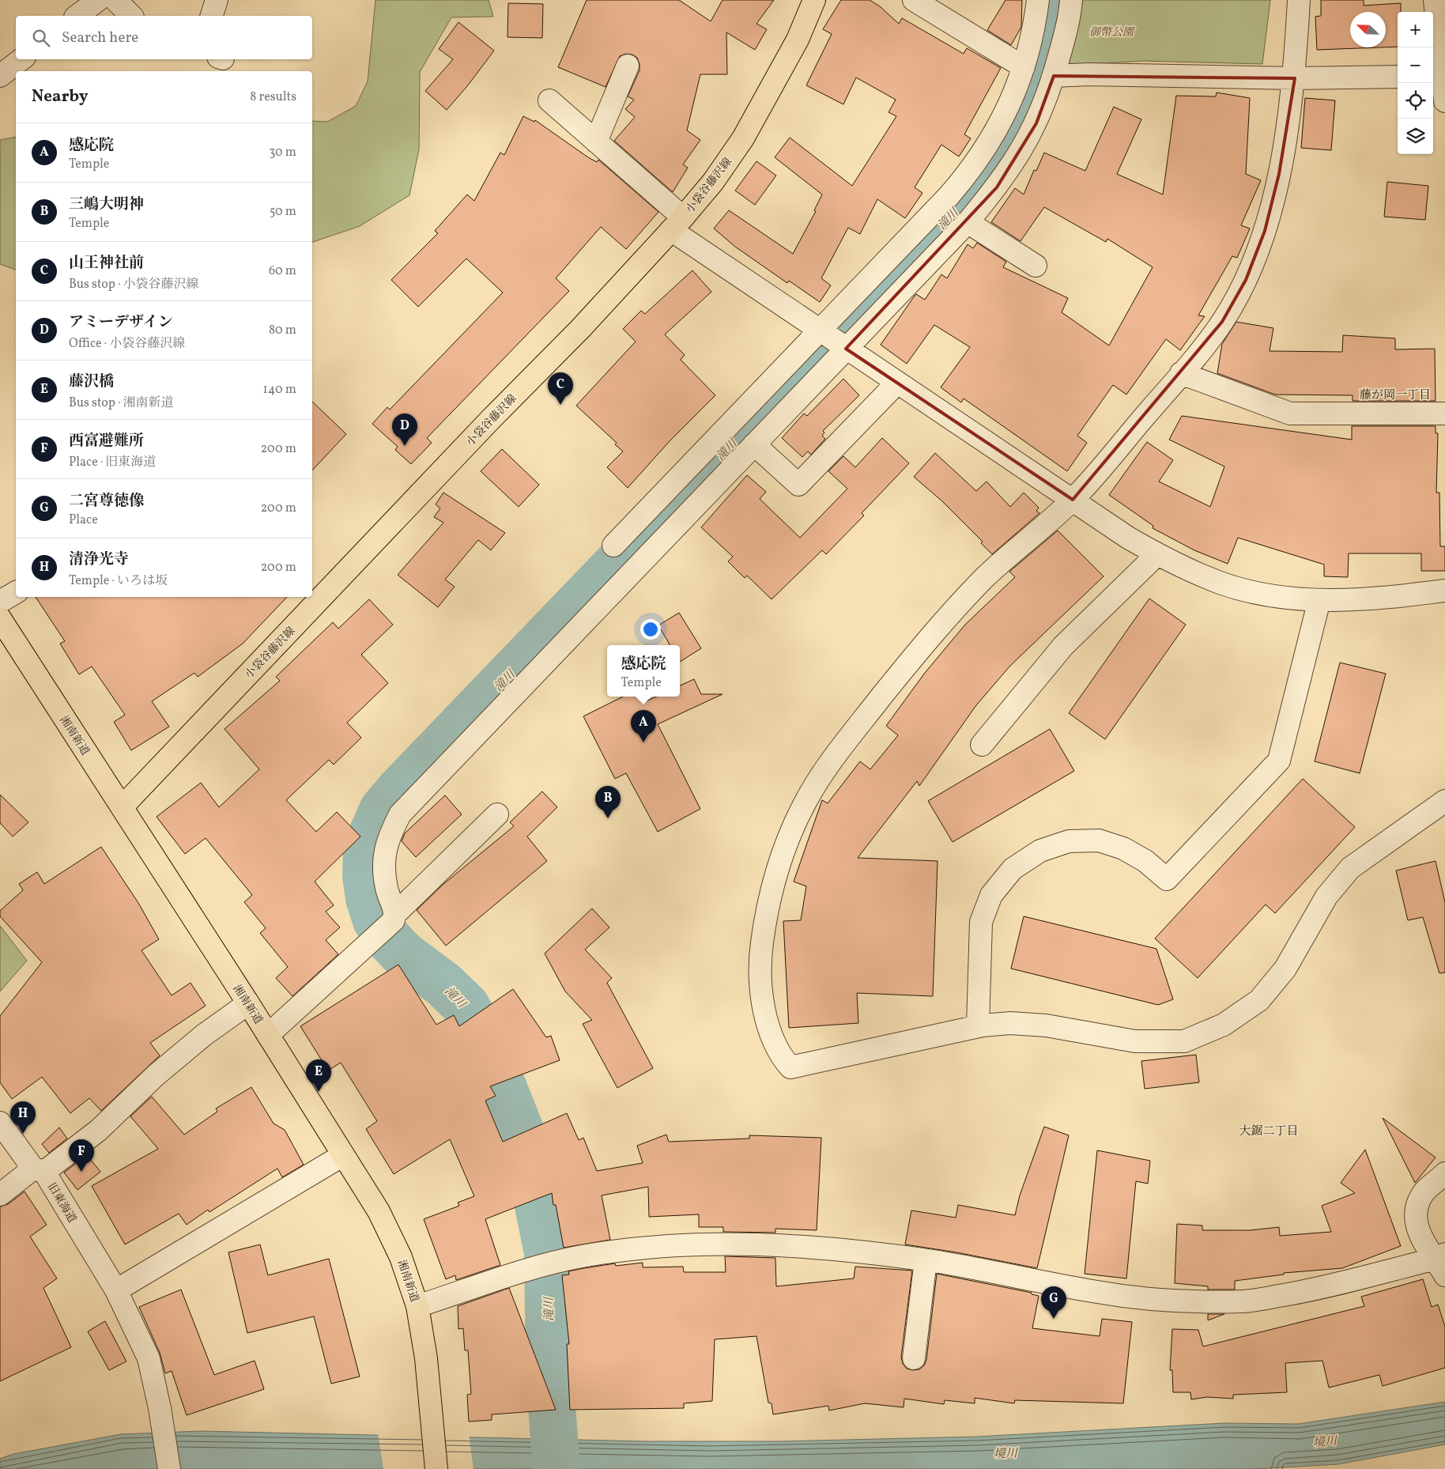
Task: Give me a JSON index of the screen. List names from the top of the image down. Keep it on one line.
{"streets":{"main road":["小袋谷藤沢線","湘南新道"],"street":["旧東海道"]},"crossings":[["小袋谷藤沢線","湘南新道"],["湘南新道","旧東海道"]],"districts":["藤が岡一丁目","大鋸二丁目"],"water":["滝川","境川"],"parks":["御幣公園"],"north":"top left","page":{"map_buttons":["+","−"],"search":"Search here","heading":["Nearby","8 results"],"list":[{"mark":"A","name":"感応院","note":"Temple","value":"30 m"},{"mark":"B","name":"三嶋大明神","note":"Temple","value":"50 m"},{"mark":"C","name":"山王神社前","note":"Bus stop · 小袋谷藤沢線","value":"60 m"},{"mark":"D","name":"アミーデザイン","note":"Office · 小袋谷藤沢線","value":"80 m"},{"mark":"E","name":"藤沢橋","note":"Bus stop · 湘南新道","value":"140 m"},{"mark":"F","name":"西富避難所","note":"Place · 旧東海道","value":"200 m"},{"mark":"G","name":"二宮尊徳像","note":"Place","value":"200 m"},{"mark":"H","name":"清浄光寺","note":"Temple · いろは坂","value":"200 m"}],"pins":["C","D","A","B","E","H","F","G"],"popup":["感応院","Temple"]}}
